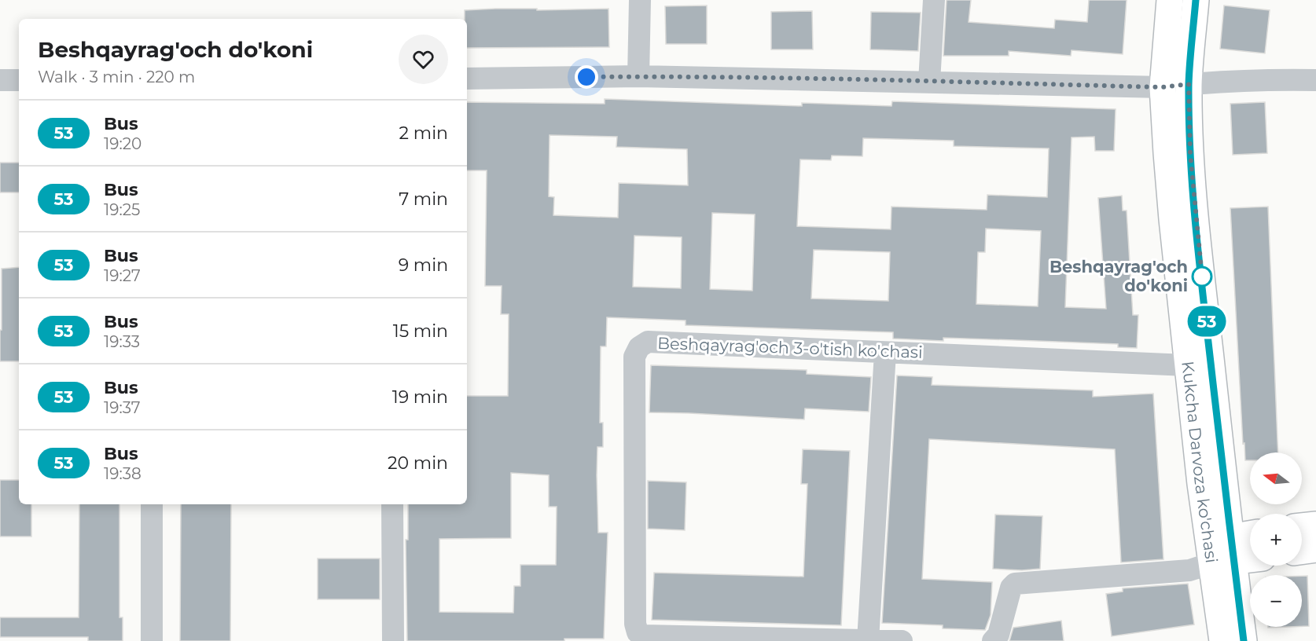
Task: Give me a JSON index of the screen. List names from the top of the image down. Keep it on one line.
{"streets":{"main road":["Kukcha Darvoza ko'chasi"],"street":["Beshqayrag'och 3-o'tish ko'chasi"]},"crossings":[["Beshqayrag'och 3-o'tish ko'chasi","Kukcha Darvoza ko'chasi"]],"places":["Beshqayrag'och do'koni"],"lines":["bus line 53"],"north":"left","page":{"on_map":"53","heading":["Beshqayrag'och do'koni","Walk · 3 min · 220 m"],"list":[{"mark":"53","name":"Bus","note":"19:20","value":"2 min"},{"mark":"53","name":"Bus","note":"19:25","value":"7 min"},{"mark":"53","name":"Bus","note":"19:27","value":"9 min"},{"mark":"53","name":"Bus","note":"19:33","value":"15 min"},{"mark":"53","name":"Bus","note":"19:37","value":"19 min"},{"mark":"53","name":"Bus","note":"19:38","value":"20 min"}],"map_buttons":["+","−"]}}
